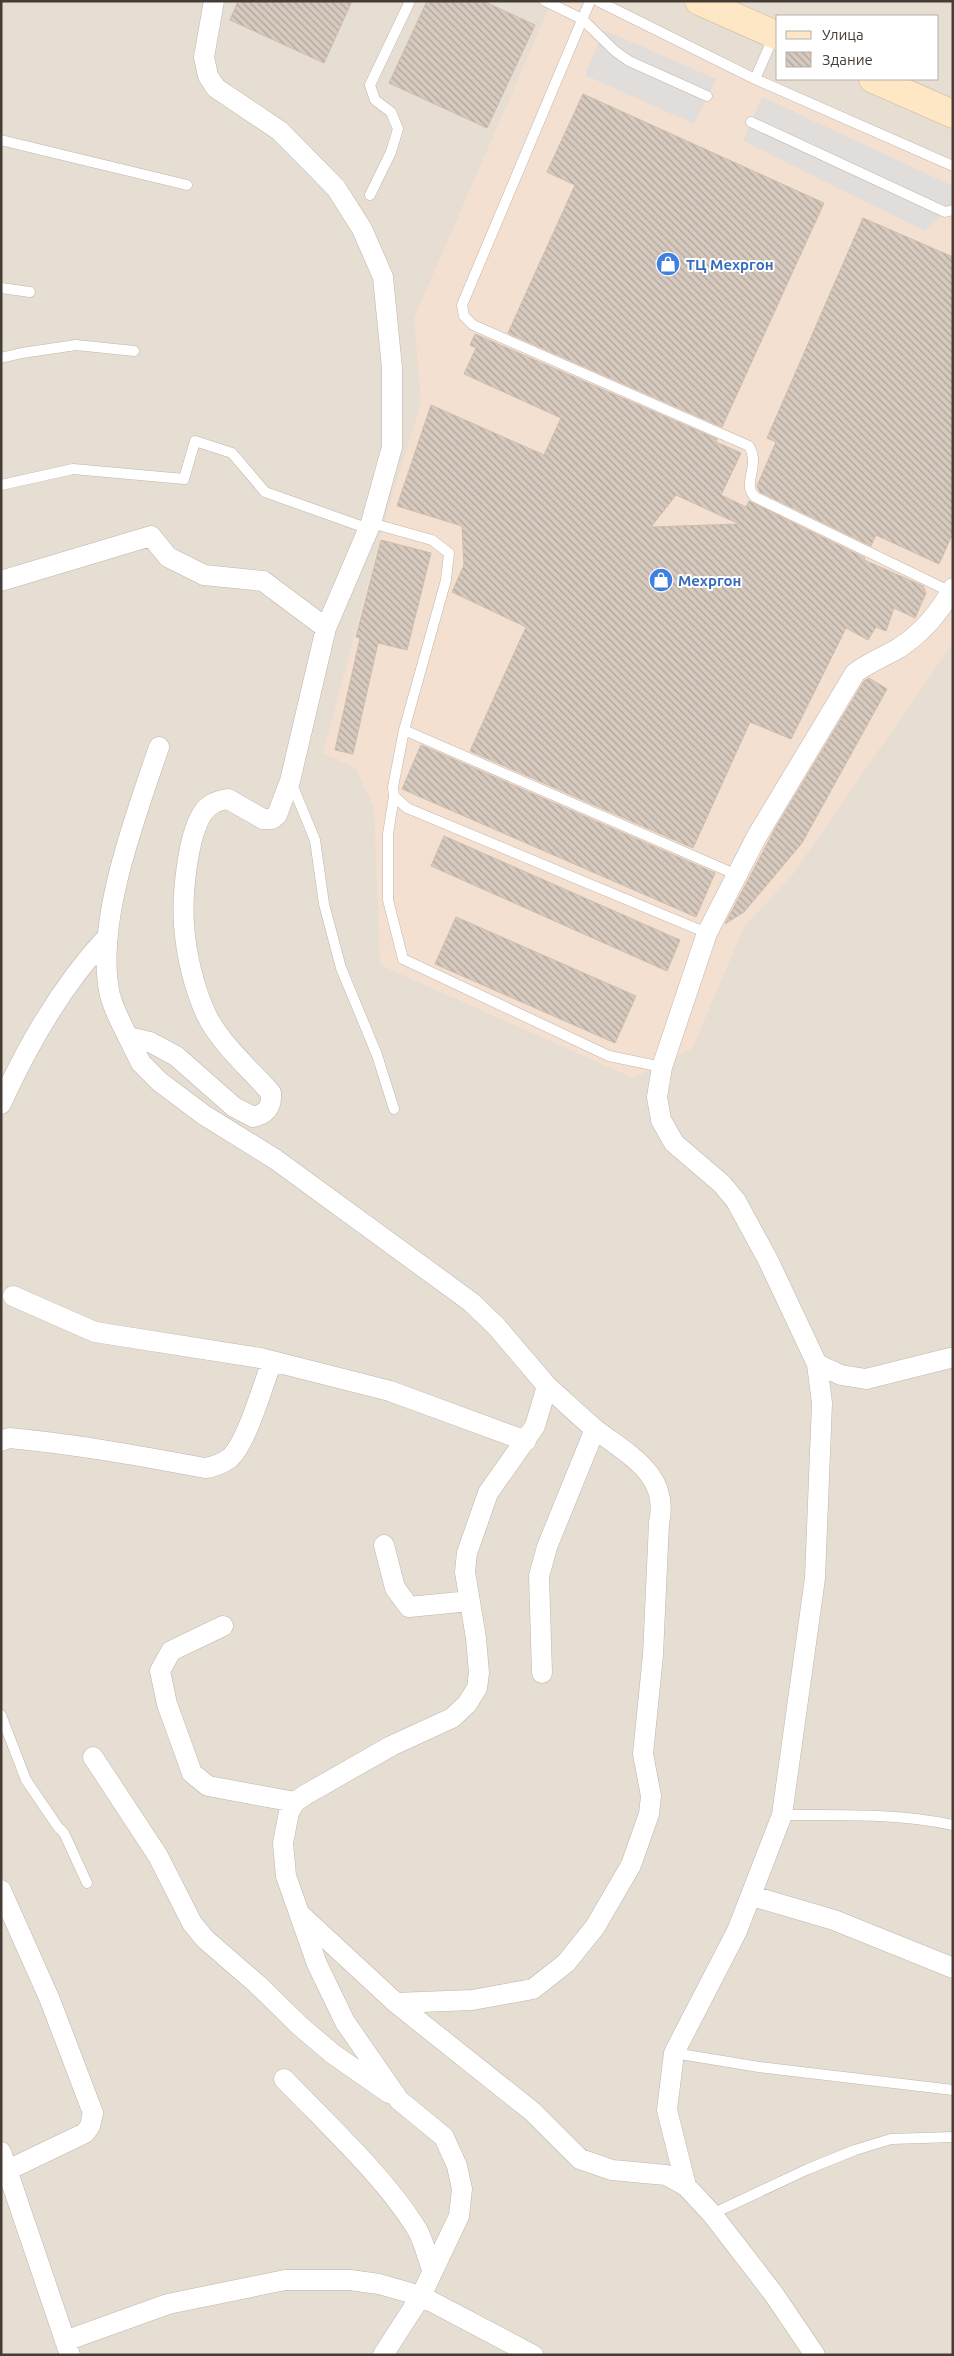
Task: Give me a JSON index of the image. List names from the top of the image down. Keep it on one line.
{"places":{"shop":["ТЦ Мехргон","Мехргон"]},"legend":["Улица","Здание"]}
